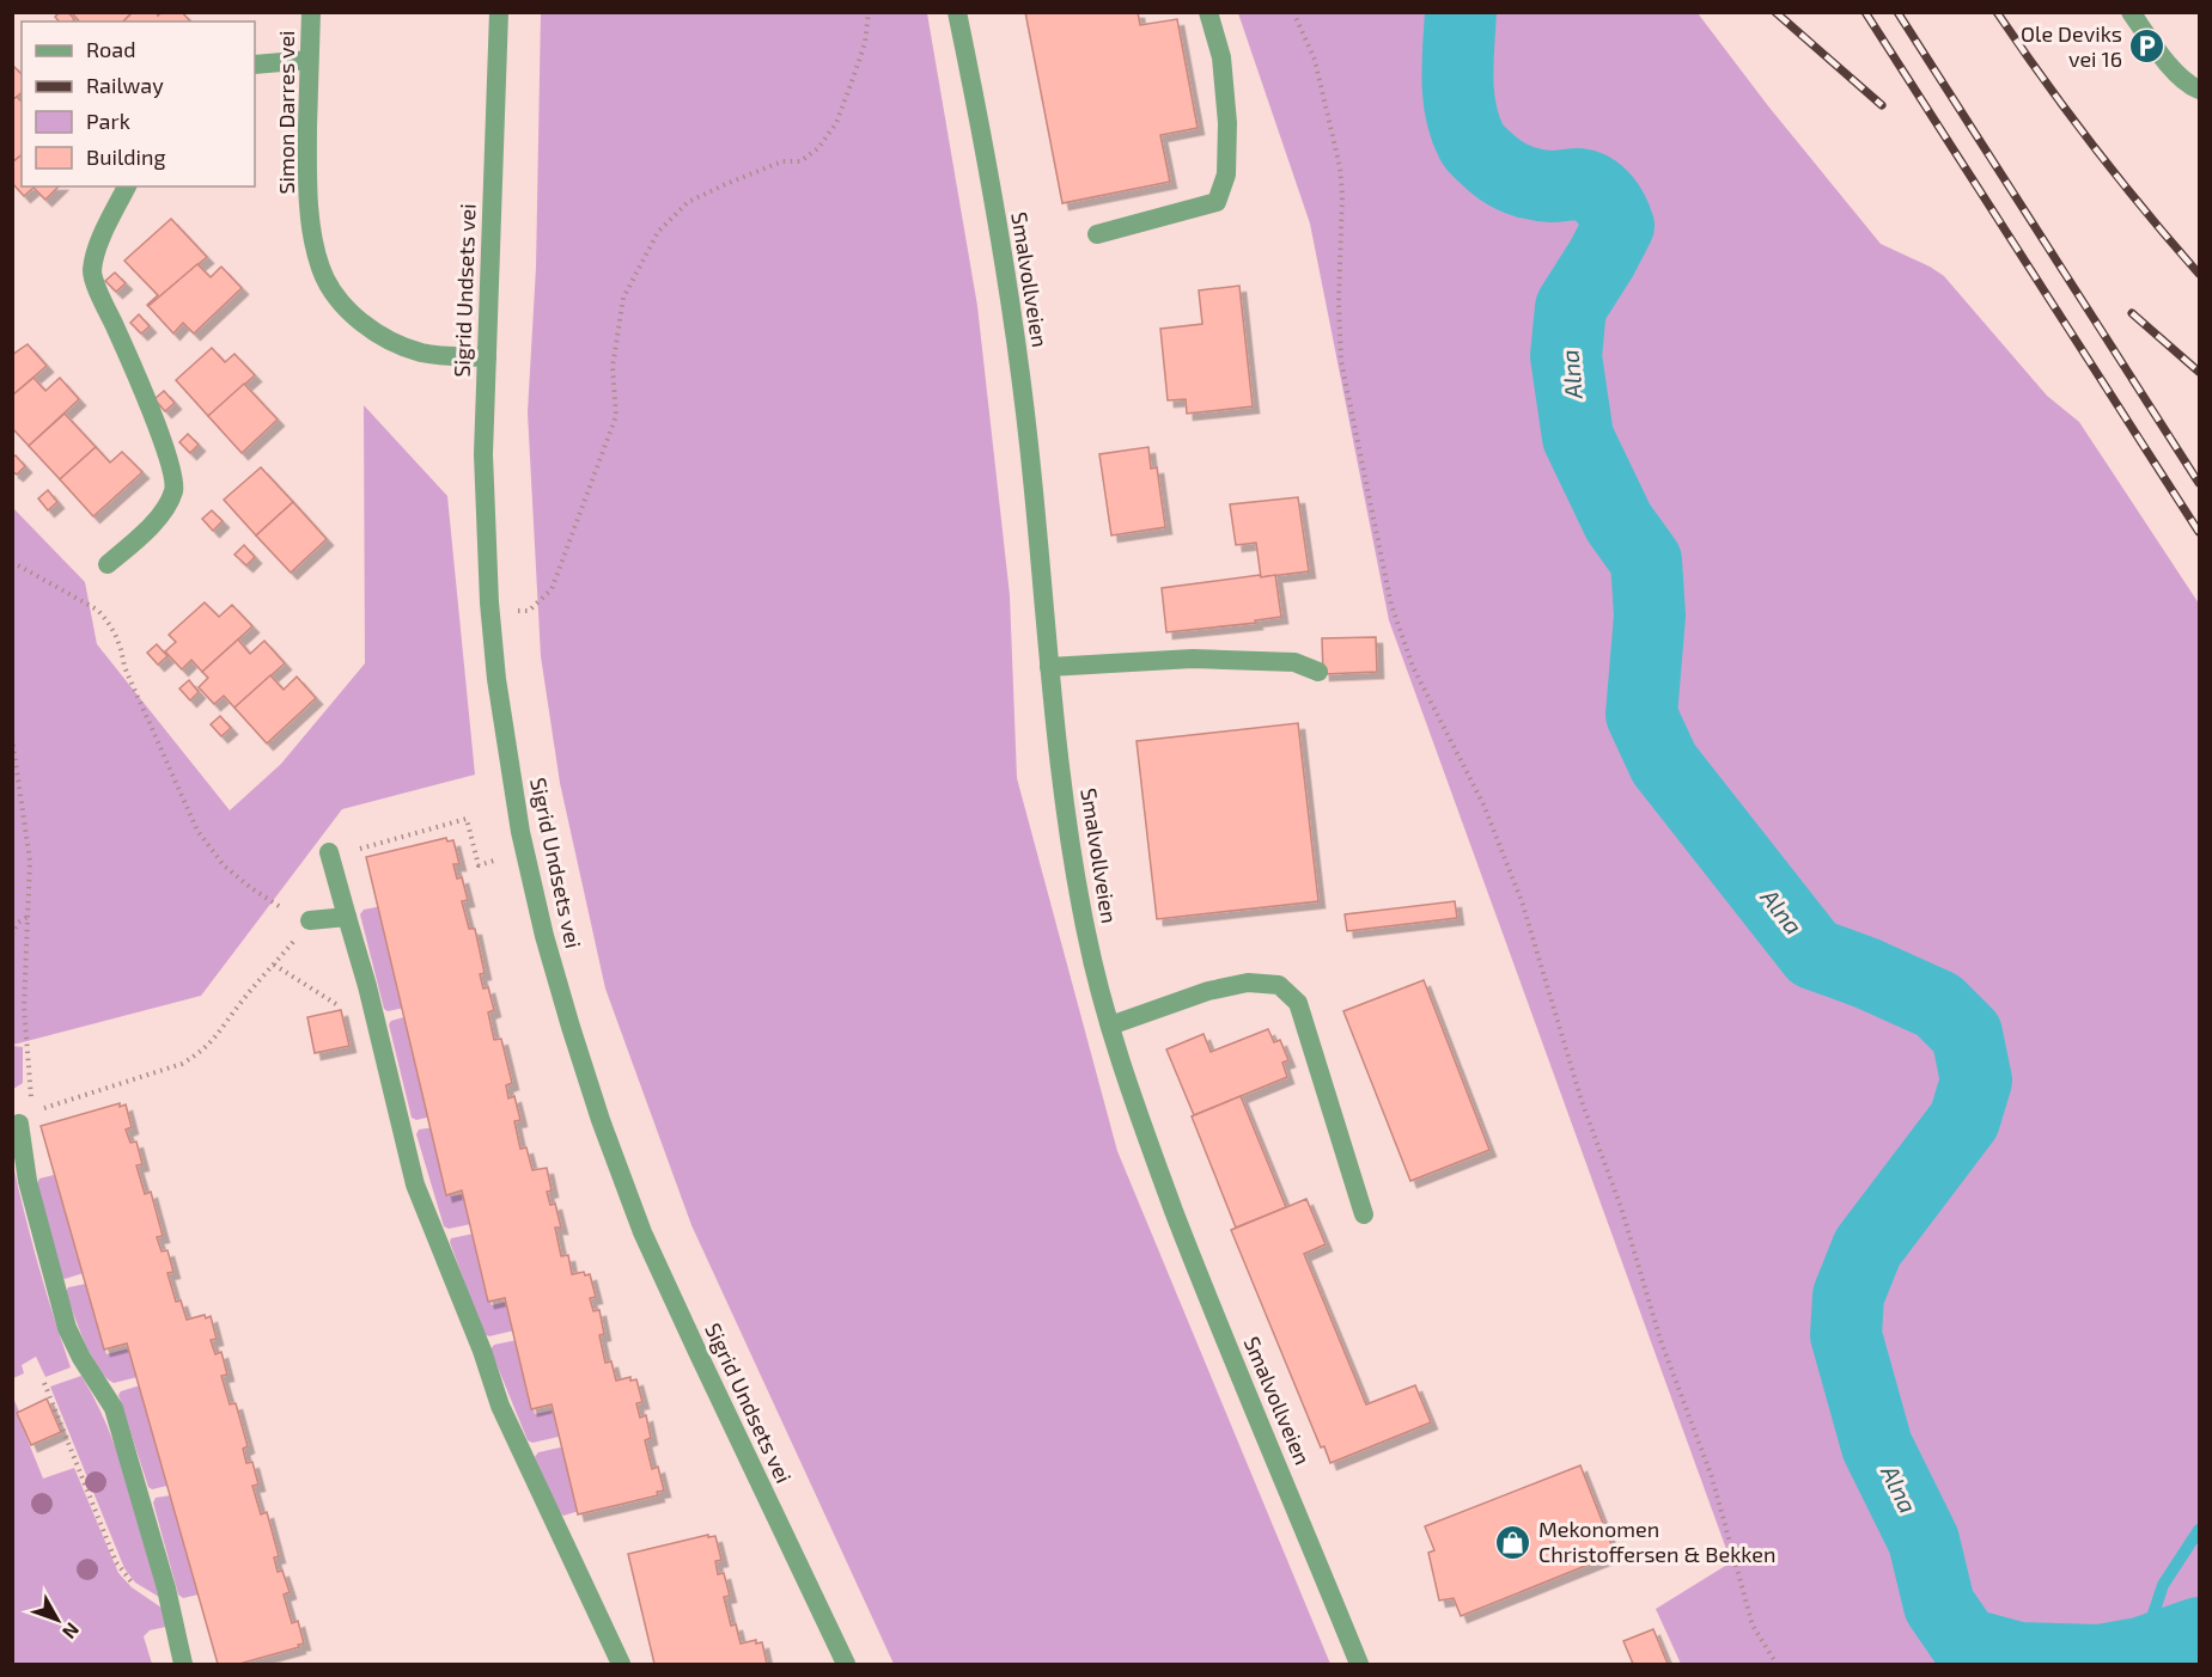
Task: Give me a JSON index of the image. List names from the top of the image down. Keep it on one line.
{"streets":{"street":["Simon Darres vei","Smalvollveien","Sigrid Undsets vei"]},"crossings":[["Simon Darres vei","Sigrid Undsets vei"]],"water":["Alna"],"places":{"parking":["Ole Deviks vei 16"],"shop":["Mekonomen Christoffersen & Bekken"]},"legend":["Road","Railway","Park","Building"],"north":"bottom right"}
